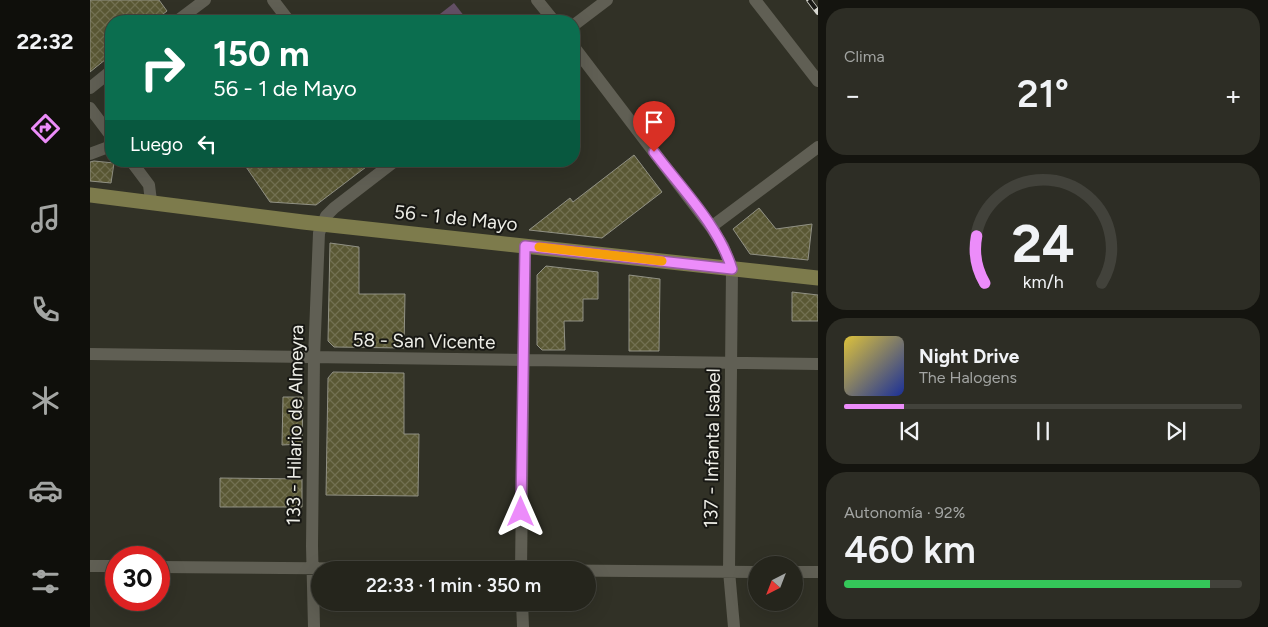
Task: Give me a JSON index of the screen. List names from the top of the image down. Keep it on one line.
{"streets":{"main road":["56 - 1 de Mayo"],"street":["58 - San Vicente","133 - Hilario de Almeyra","137 - Infanta Isabel"]},"crossings":[["56 - 1 de Mayo","133 - Hilario de Almeyra"],["56 - 1 de Mayo","137 - Infanta Isabel"],["58 - San Vicente","133 - Hilario de Almeyra"],["58 - San Vicente","137 - Infanta Isabel"]],"north":"bottom left","page":{"tabs":"22:32","tile":["Clima",["Autonomía · 92%","460 km"]],"turn":["150 m","56 - 1 de Mayo"],"heat":["−","21°","+"],"then":"Luego","song":["Night Drive","The Halogens"],"limit":"30","trip":"22:33 · 1 min · 350 m","gauge":["24","km/h"]}}
